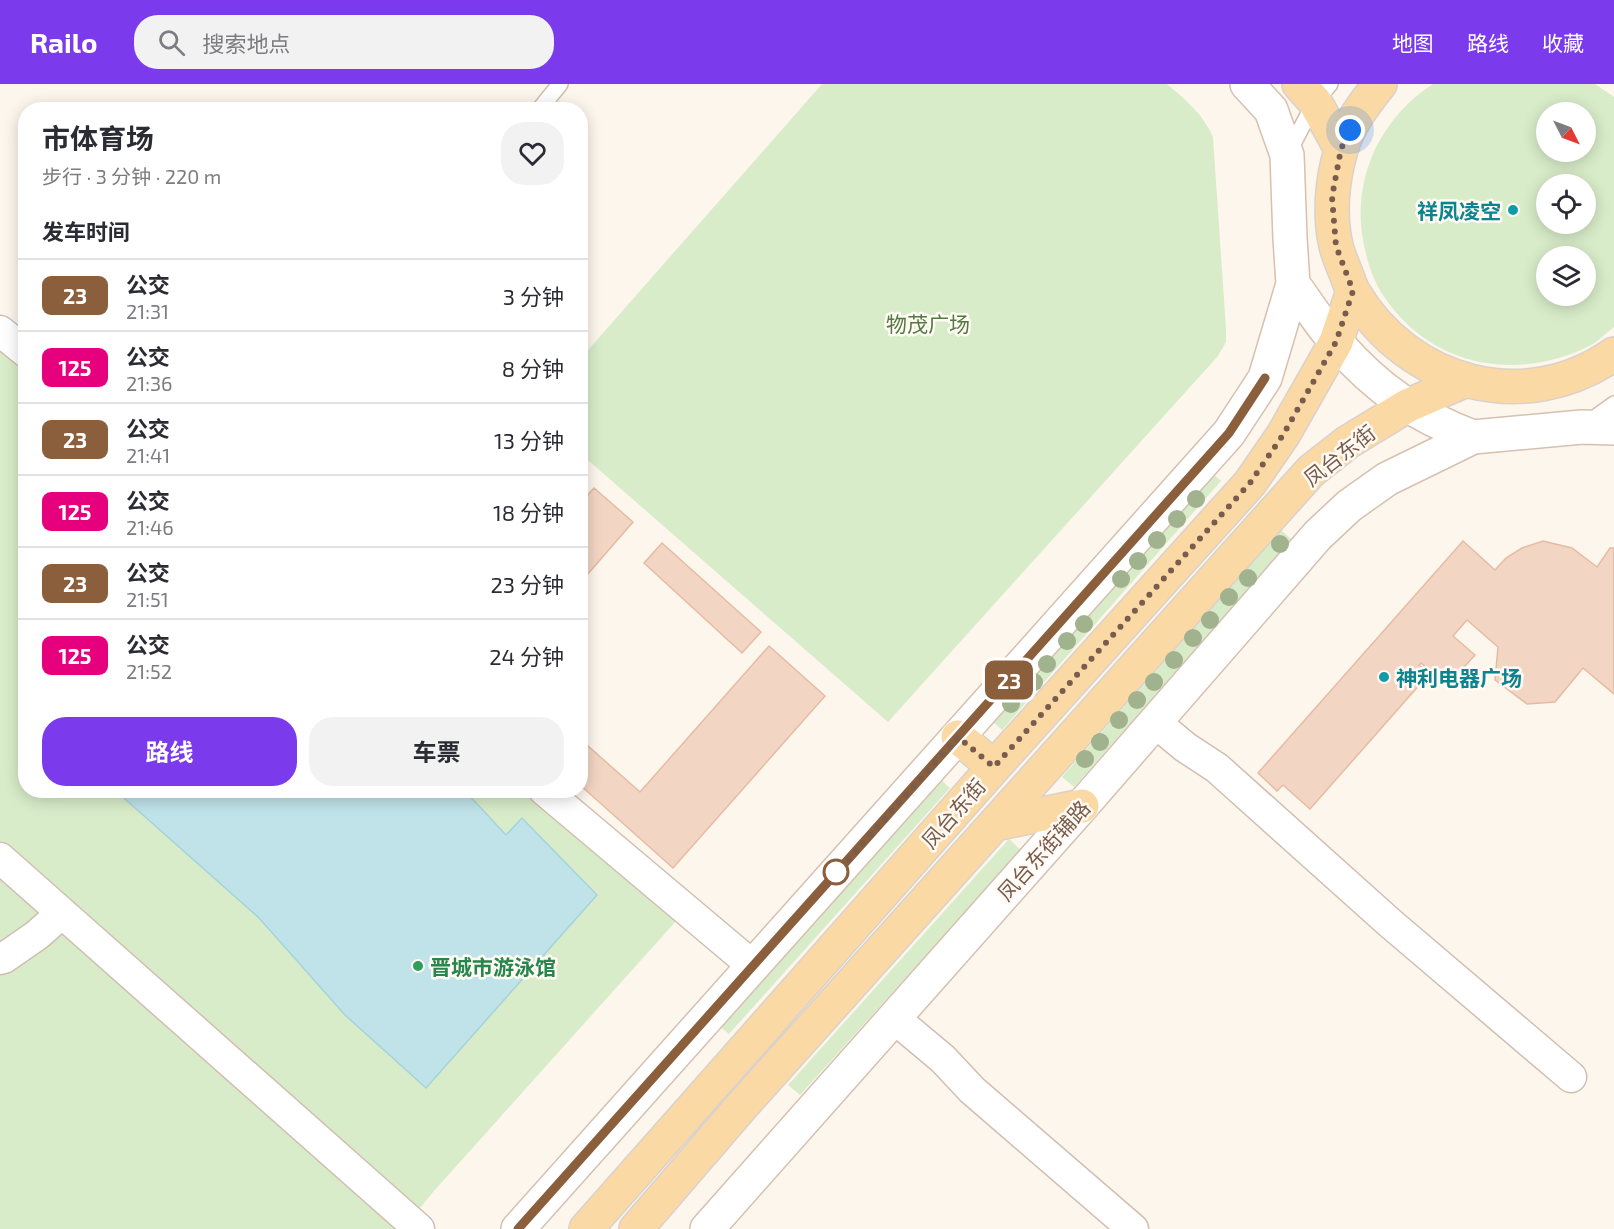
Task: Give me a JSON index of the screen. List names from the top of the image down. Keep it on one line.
{"streets":{"main road":["凤台东街","凤台东街辅路"]},"parks":["物茂广场"],"places":["祥凤凌空","神利电器广场","晋城市游泳馆"],"lines":["bus line 23"],"north":"bottom right","page":{"header":"Railo","search":"搜索地点","nav":["地图","路线","收藏"],"on_map":"23","heading":[["市体育场","步行 · 3 分钟 · 220 m"],"发车时间"],"list":[{"mark":"23","name":"公交","note":"21:31","value":"3 分钟"},{"mark":"125","name":"公交","note":"21:36","value":"8 分钟"},{"mark":"23","name":"公交","note":"21:41","value":"13 分钟"},{"mark":"125","name":"公交","note":"21:46","value":"18 分钟"},{"mark":"23","name":"公交","note":"21:51","value":"23 分钟"},{"mark":"125","name":"公交","note":"21:52","value":"24 分钟"}],"buttons":["路线","车票"]}}
